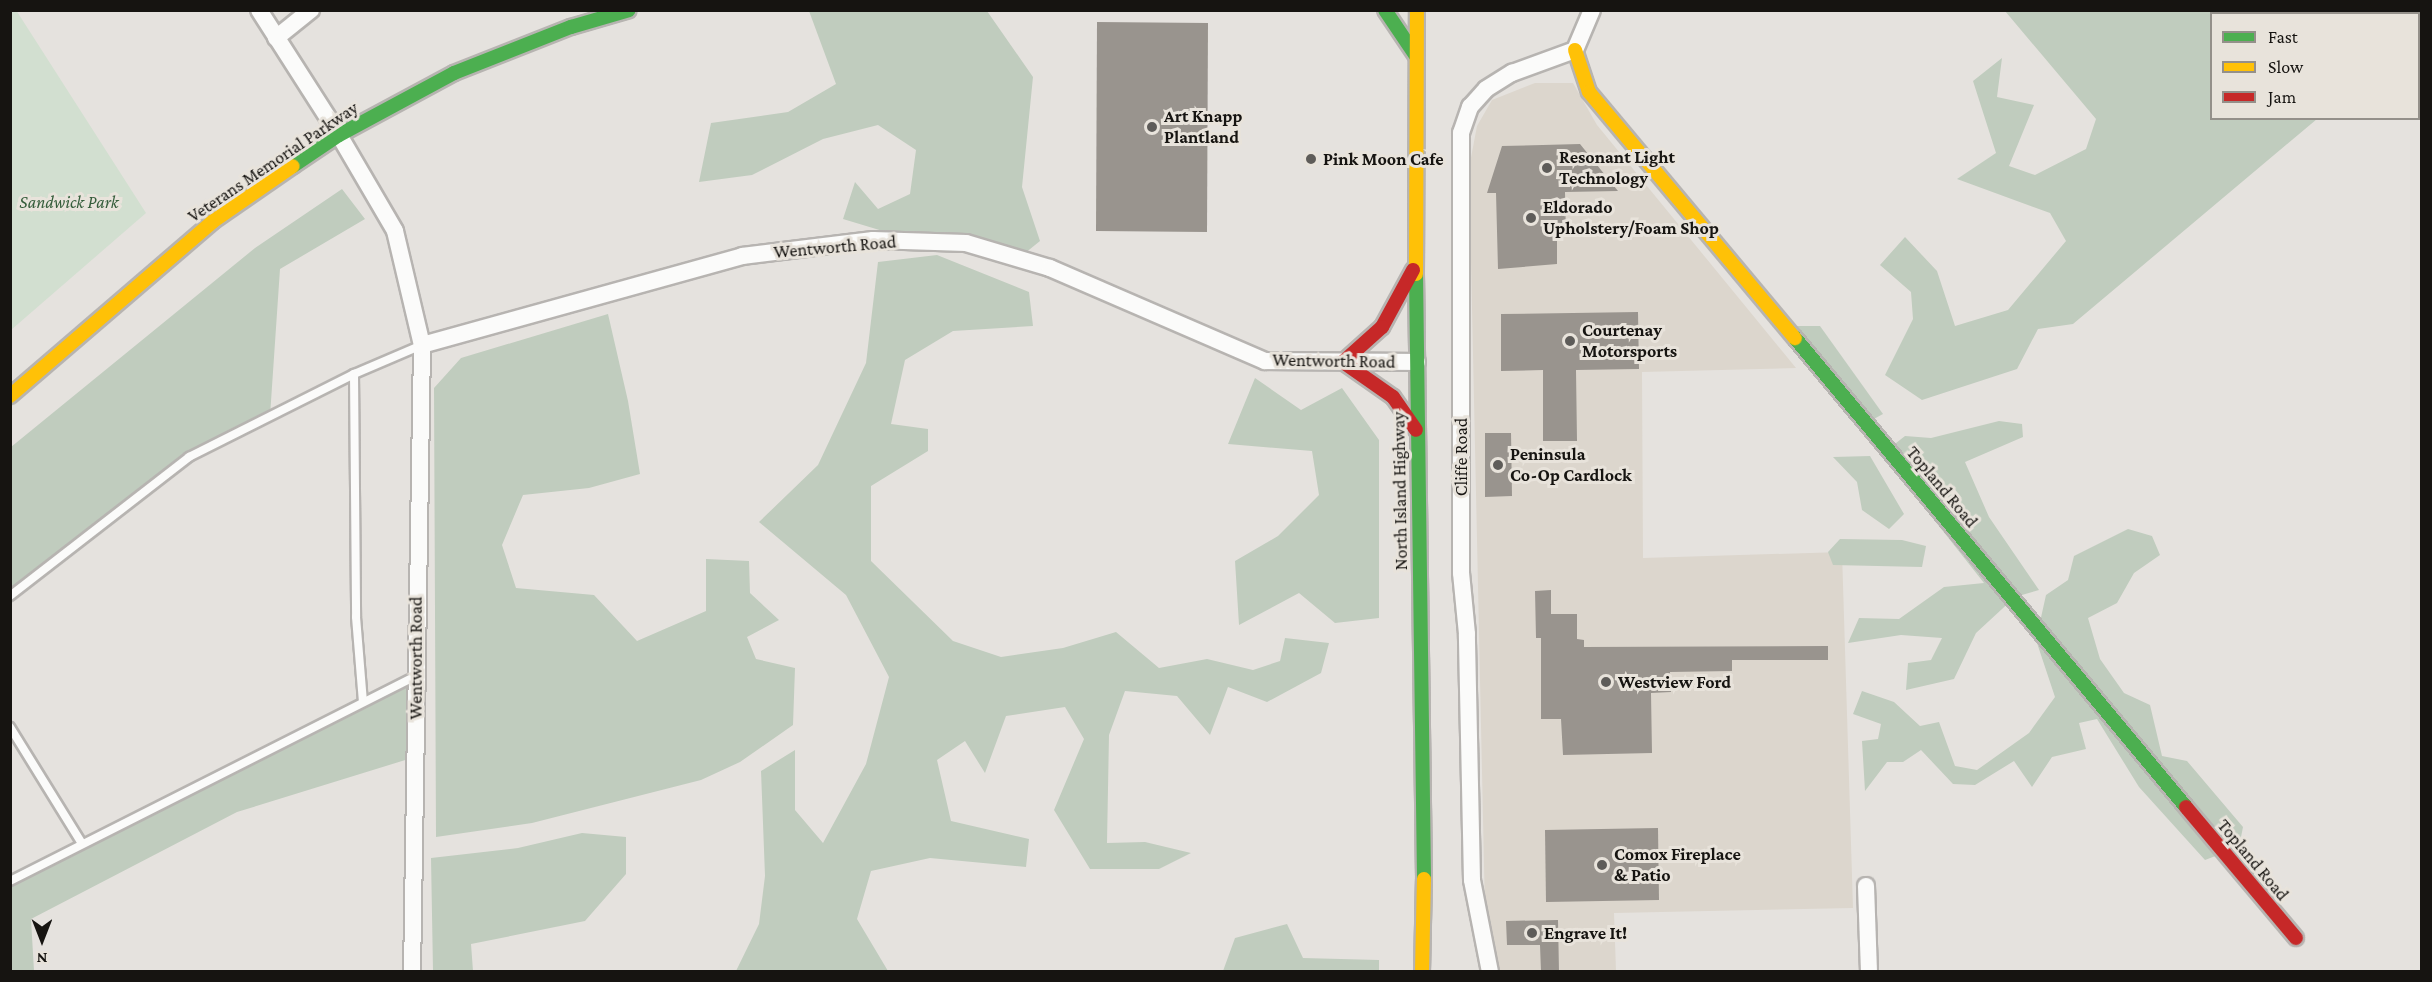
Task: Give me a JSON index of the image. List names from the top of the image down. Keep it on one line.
{"streets":{"main road":["Veterans Memorial Parkway","Topland Road","North Island Highway"],"street":["Wentworth Road","Cliffe Road"]},"crossings":[["Veterans Memorial Parkway","Wentworth Road"],["Wentworth Road","North Island Highway"],["Cliffe Road","Topland Road"]],"parks":["Sandwick Park"],"places":["Art Knapp Plantland","Pink Moon Cafe","Resonant Light Technology","Eldorado Upholstery/Foam Shop","Courtenay Motorsports","Peninsula Co-Op Cardlock","Westview Ford","Comox Fireplace & Patio","Engrave It!"],"legend":["Fast","Slow","Jam"],"north":"bottom"}
